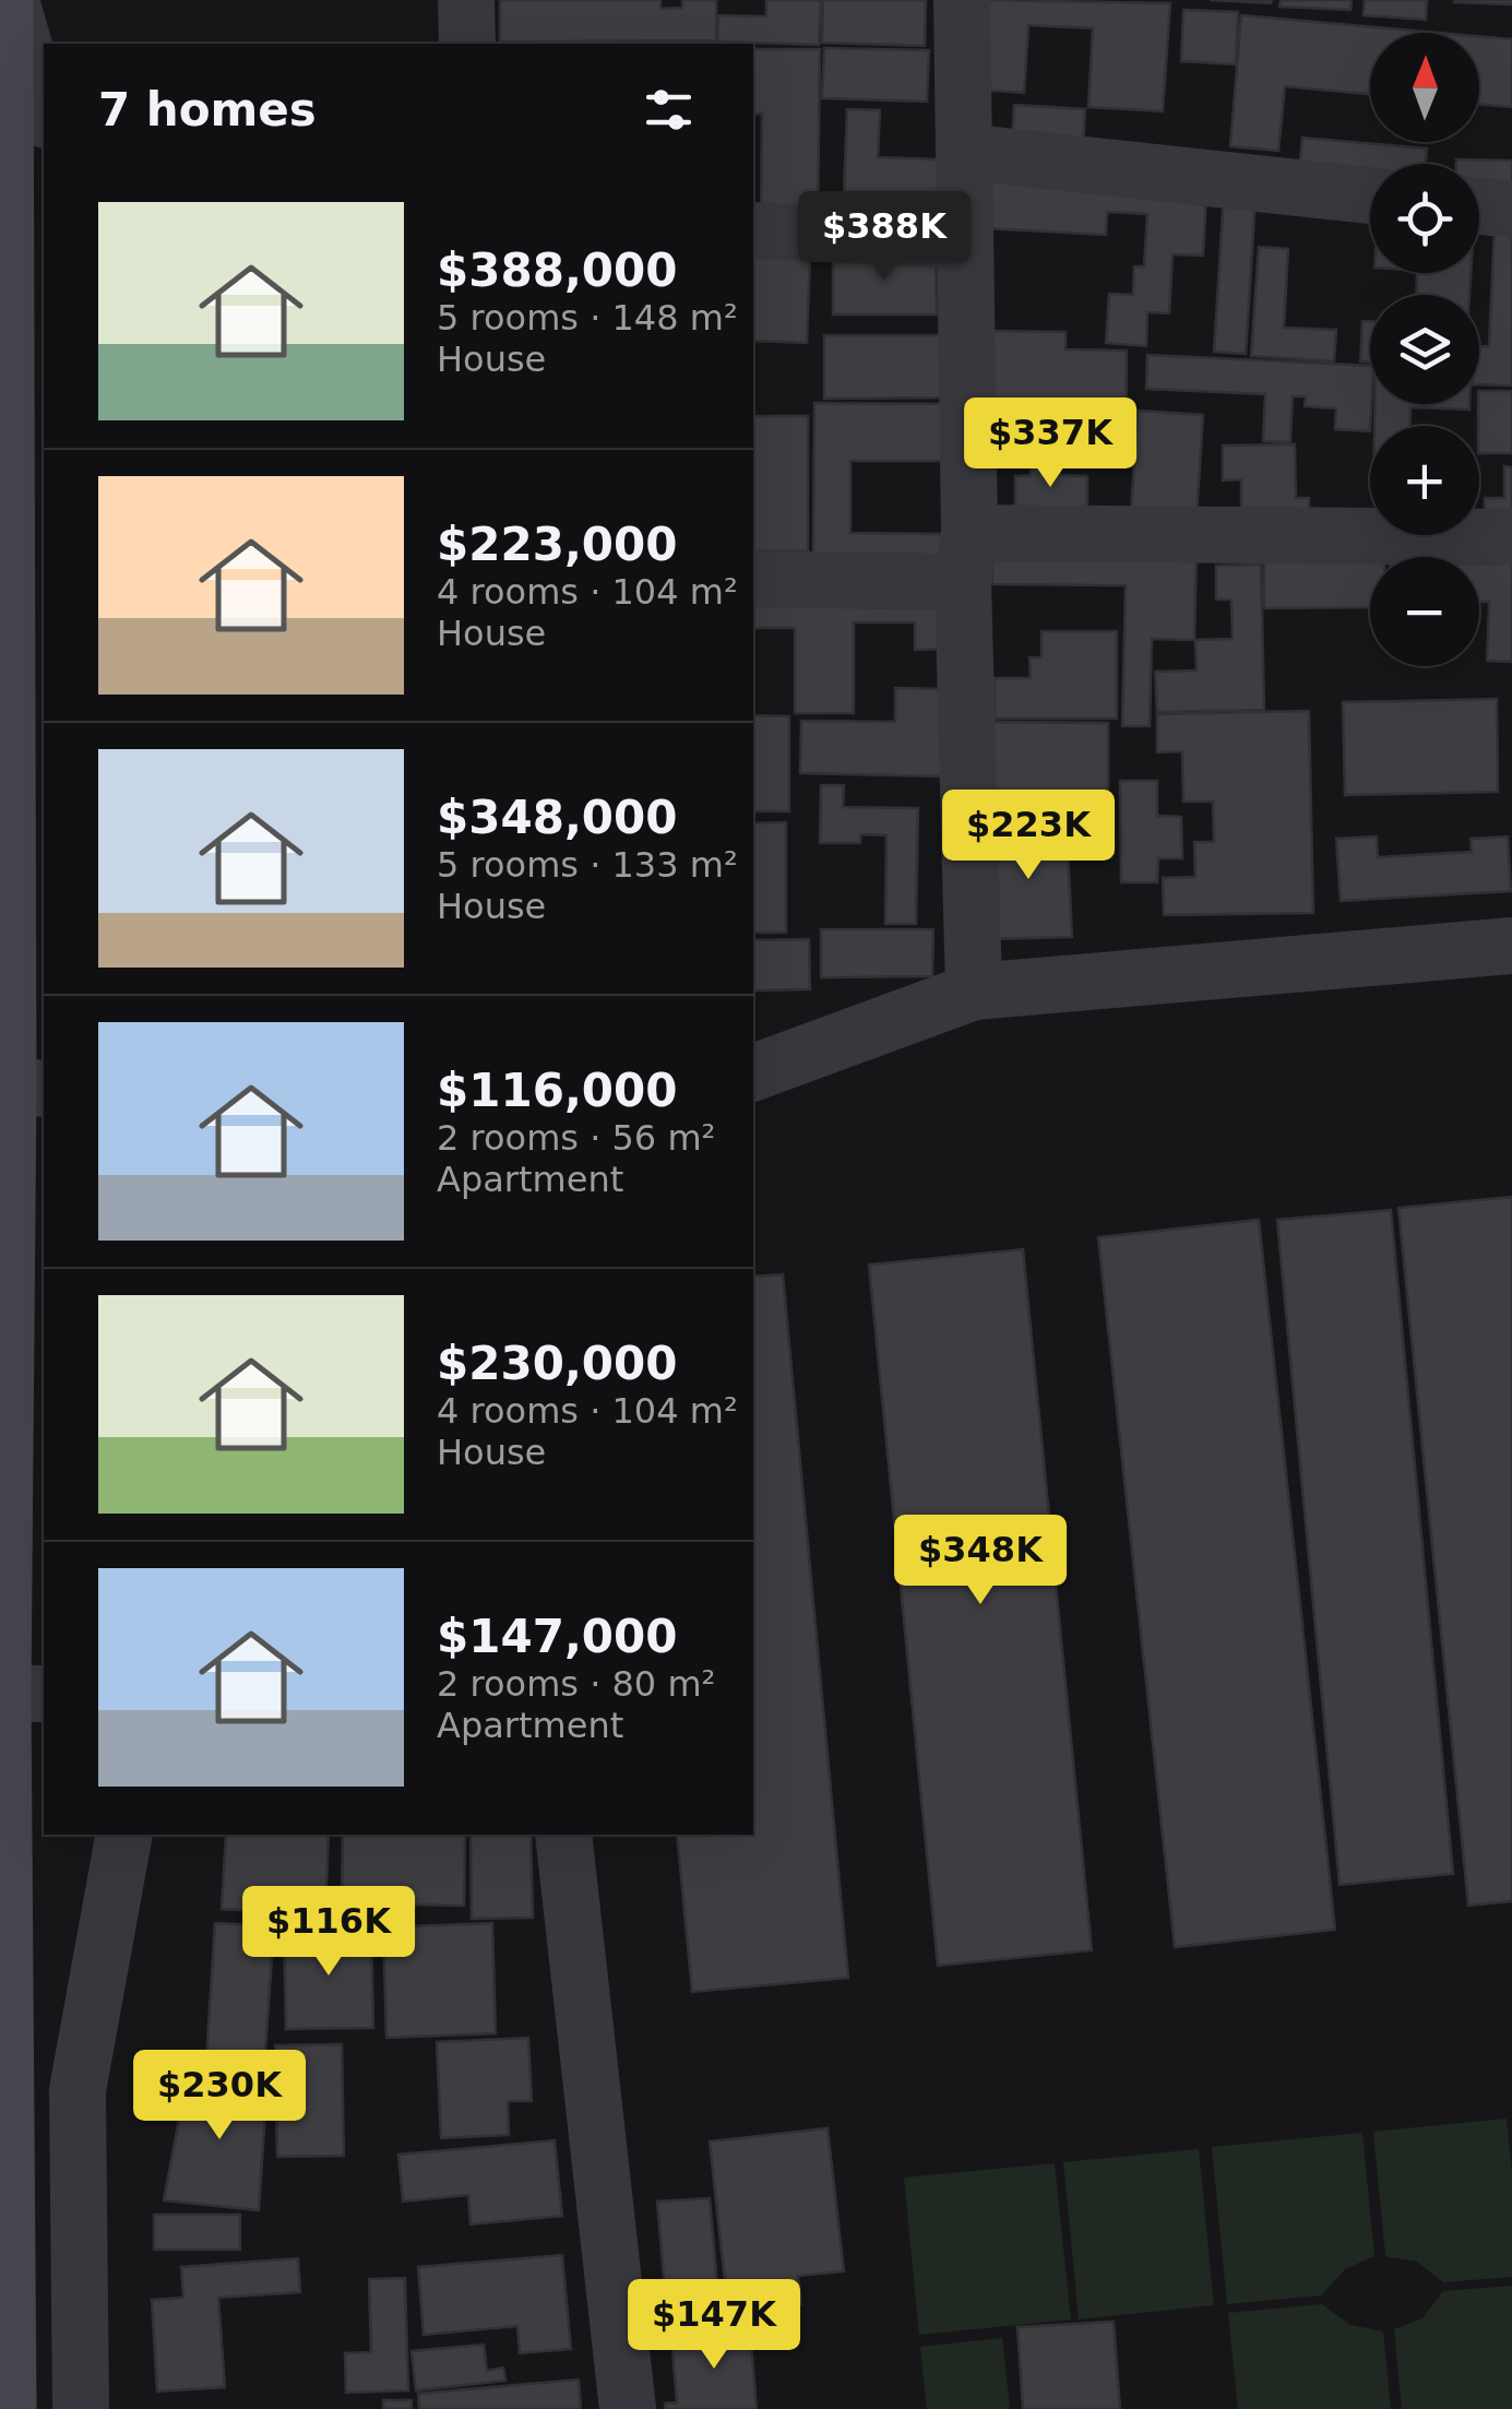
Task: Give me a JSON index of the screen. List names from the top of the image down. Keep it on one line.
{"north":"top","page":{"map_buttons":["+","−"],"heading":"7 homes","list":[{"name":"$388,000","note":"5 rooms · 148 m² · House"},{"name":"$223,000","note":"4 rooms · 104 m² · House"},{"name":"$348,000","note":"5 rooms · 133 m² · House"},{"name":"$116,000","note":"2 rooms · 56 m² · Apartment"},{"name":"$230,000","note":"4 rooms · 104 m² · House"},{"name":"$147,000","note":"2 rooms · 80 m² · Apartment"}],"price":["$388K","$337K","$223K","$348K","$116K","$230K","$147K"]}}
